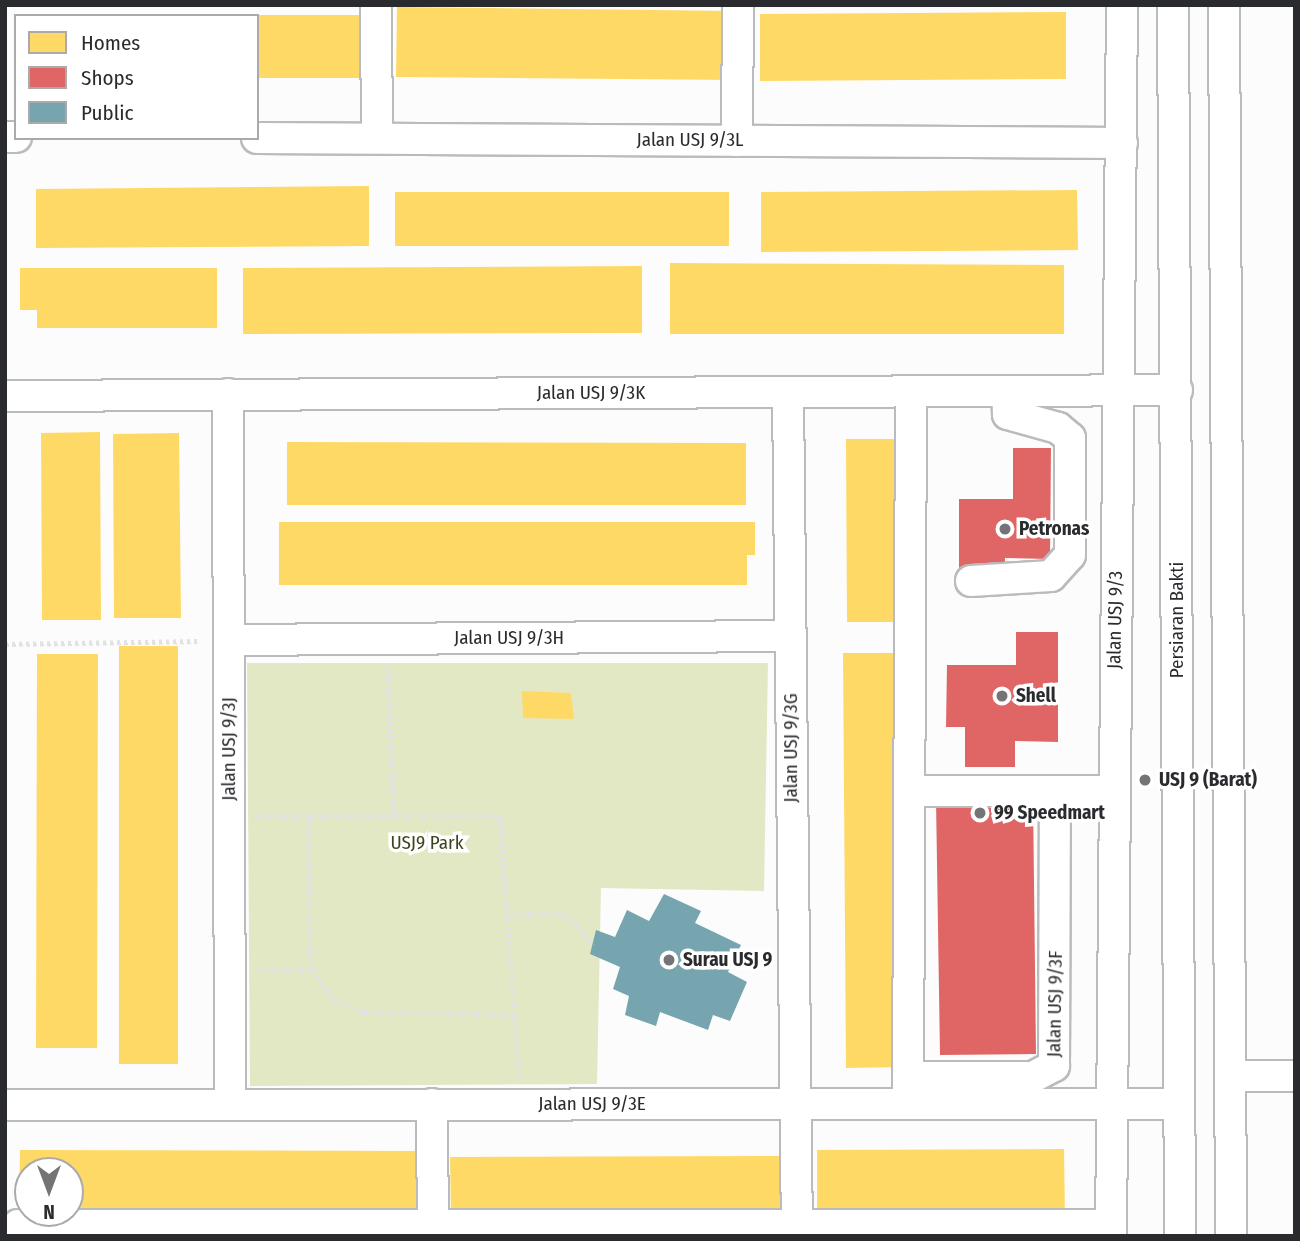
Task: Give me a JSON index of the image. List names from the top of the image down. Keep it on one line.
{"streets":{"street":["Jalan USJ 9/3L","Jalan USJ 9/3K","Jalan USJ 9/3","Persiaran Bakti","Jalan USJ 9/3H","Jalan USJ 9/3G","Jalan USJ 9/3J","Jalan USJ 9/3F","Jalan USJ 9/3E"]},"crossings":[["Jalan USJ 9/3L","Jalan USJ 9/3"],["Jalan USJ 9/3K","Jalan USJ 9/3"],["Jalan USJ 9/3K","Persiaran Bakti"],["Jalan USJ 9/3K","Jalan USJ 9/3G"],["Jalan USJ 9/3K","Jalan USJ 9/3J"],["Jalan USJ 9/3","Jalan USJ 9/3E"],["Persiaran Bakti","Jalan USJ 9/3E"],["Jalan USJ 9/3H","Jalan USJ 9/3G"],["Jalan USJ 9/3H","Jalan USJ 9/3J"],["Jalan USJ 9/3G","Jalan USJ 9/3E"],["Jalan USJ 9/3J","Jalan USJ 9/3E"],["Jalan USJ 9/3F","Jalan USJ 9/3E"]],"parks":["USJ9 Park"],"places":["Petronas","Shell","USJ 9 (Barat)","99 Speedmart","Surau USJ 9"],"legend":["Homes","Shops","Public"],"north":"bottom"}
